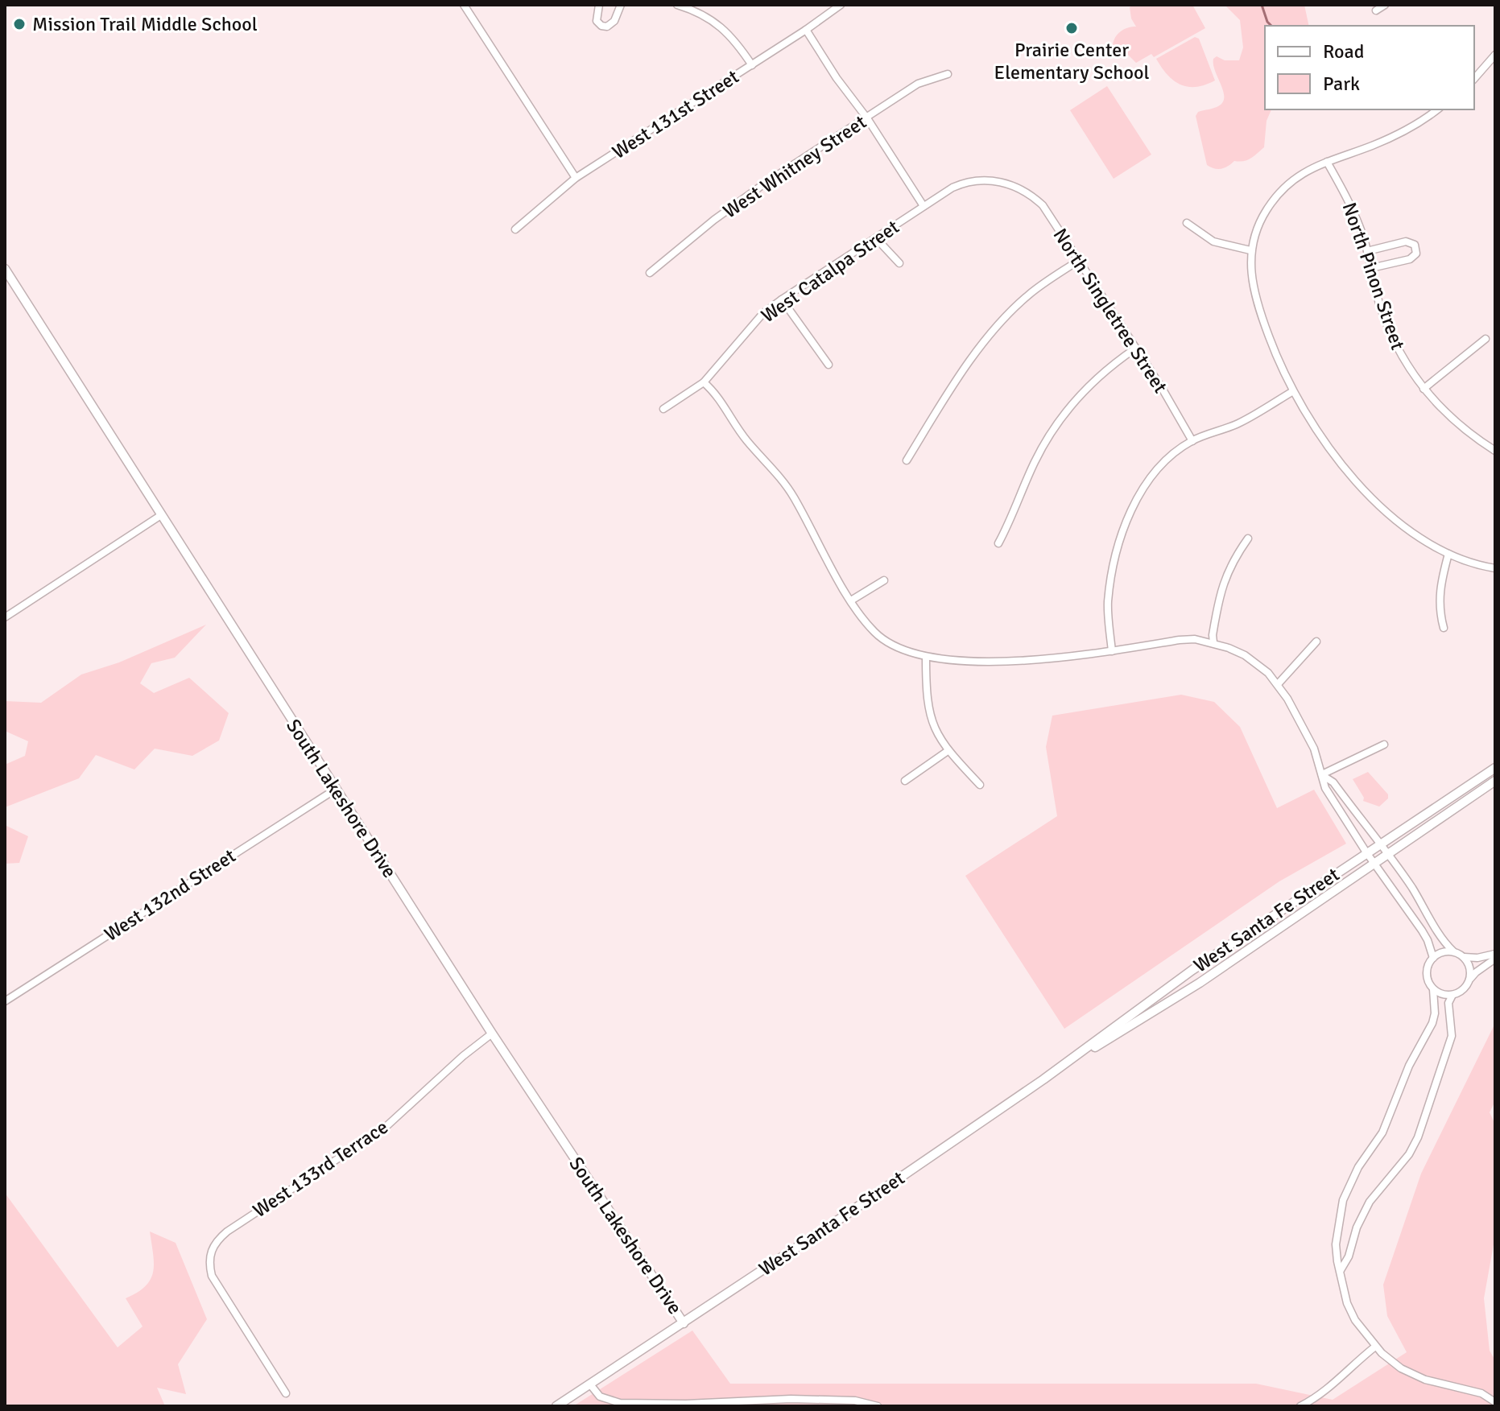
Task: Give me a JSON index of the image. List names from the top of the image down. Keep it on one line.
{"streets":{"street":["West 131st Street","West Whitney Street","West Catalpa Street","North Pinon Street","North Singletree Street","South Lakeshore Drive","West 132nd Street","West Santa Fe Street","West 133rd Terrace"]},"crossings":[["West Catalpa Street","North Singletree Street"],["South Lakeshore Drive","West 132nd Street"],["South Lakeshore Drive","West Santa Fe Street"],["South Lakeshore Drive","West 133rd Terrace"]],"places":["Mission Trail Middle School","Prairie Center Elementary School"],"legend":["Road","Park"]}
